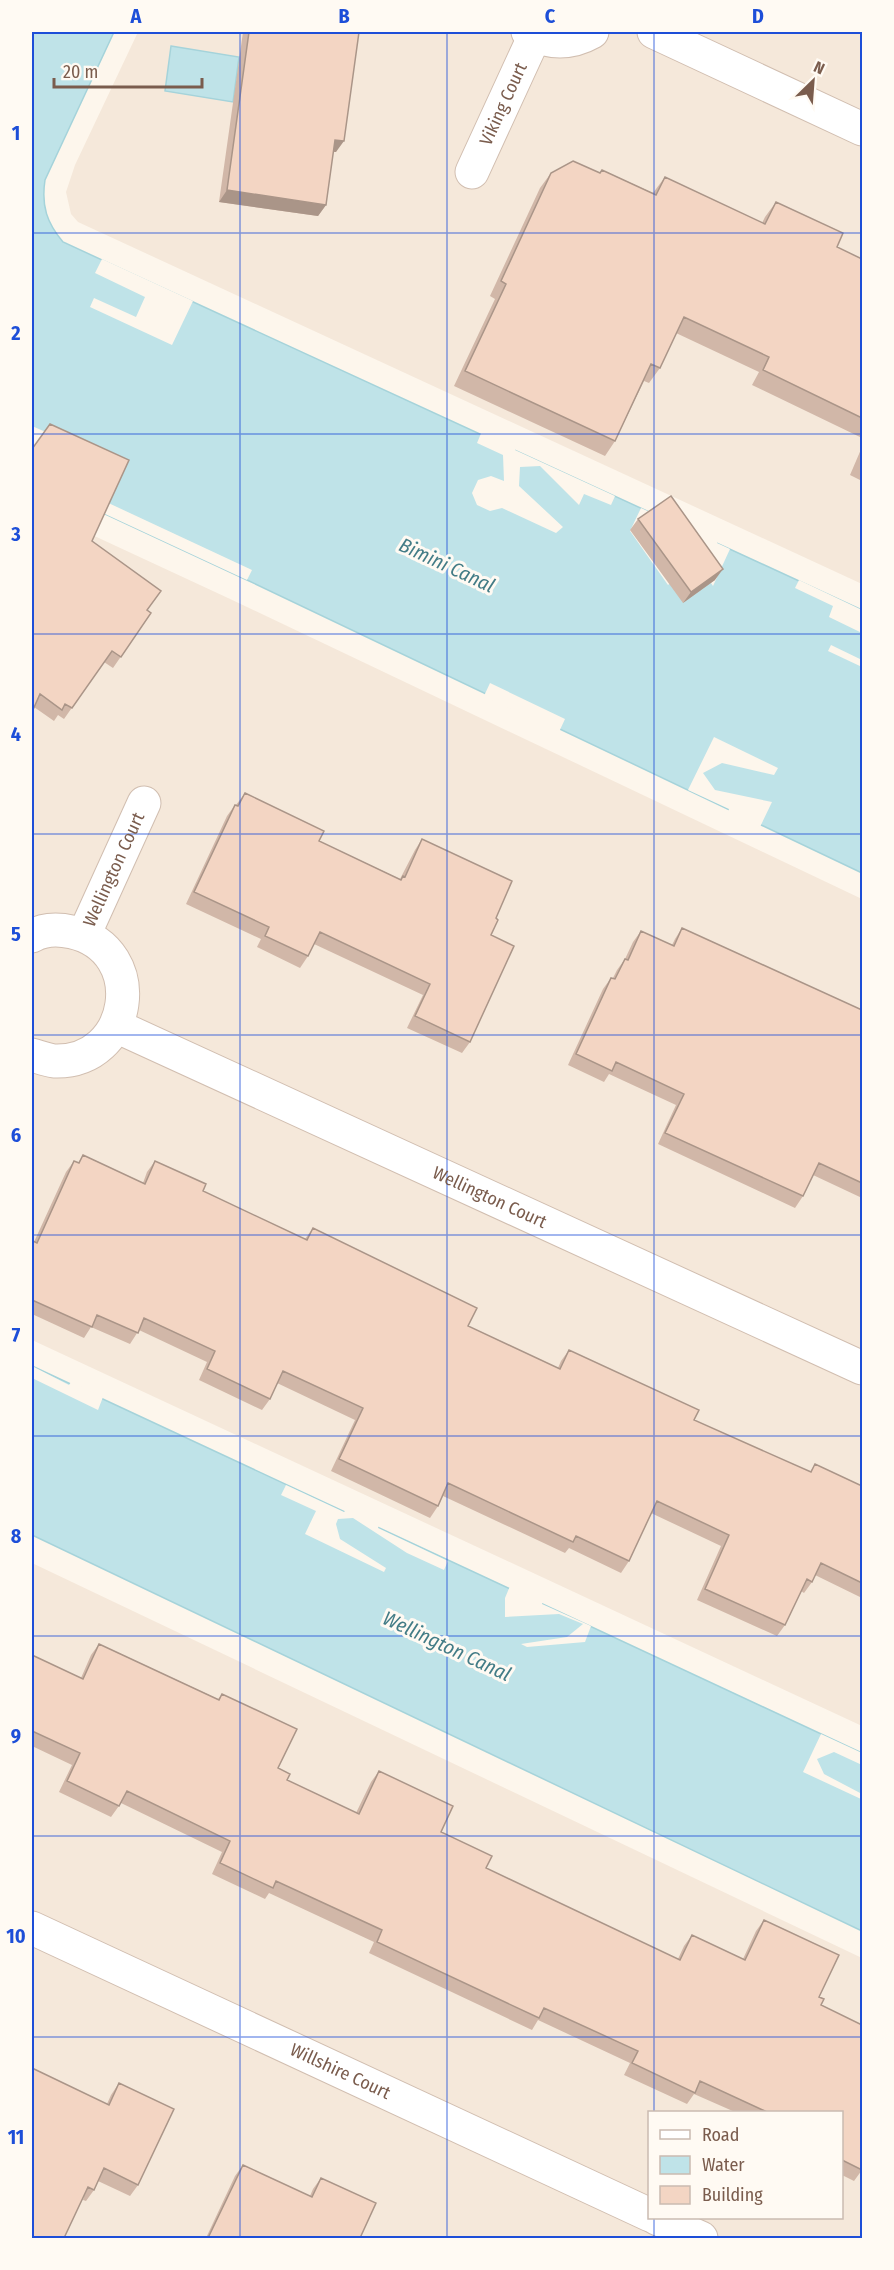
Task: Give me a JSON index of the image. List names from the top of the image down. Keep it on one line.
{"streets":{"street":["Viking Court","Wellington Court","Willshire Court"]},"water":["Bimini Canal","Wellington Canal"],"legend":["Road","Water","Building"],"scale_bar":"20 m","north":"top right","grid":{"columns":["A","B","C","D"],"rows":["1","2","3","4","5","6","7","8","9","10","11"]}}
